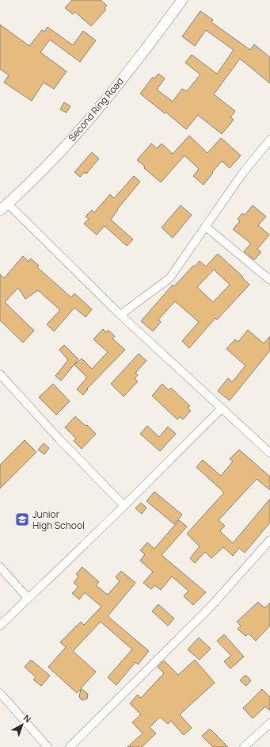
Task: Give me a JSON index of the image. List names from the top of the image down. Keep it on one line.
{"streets":{"street":["Second Ring Road"]},"places":{"school or university":["Junior High School"]},"north":"top right"}
